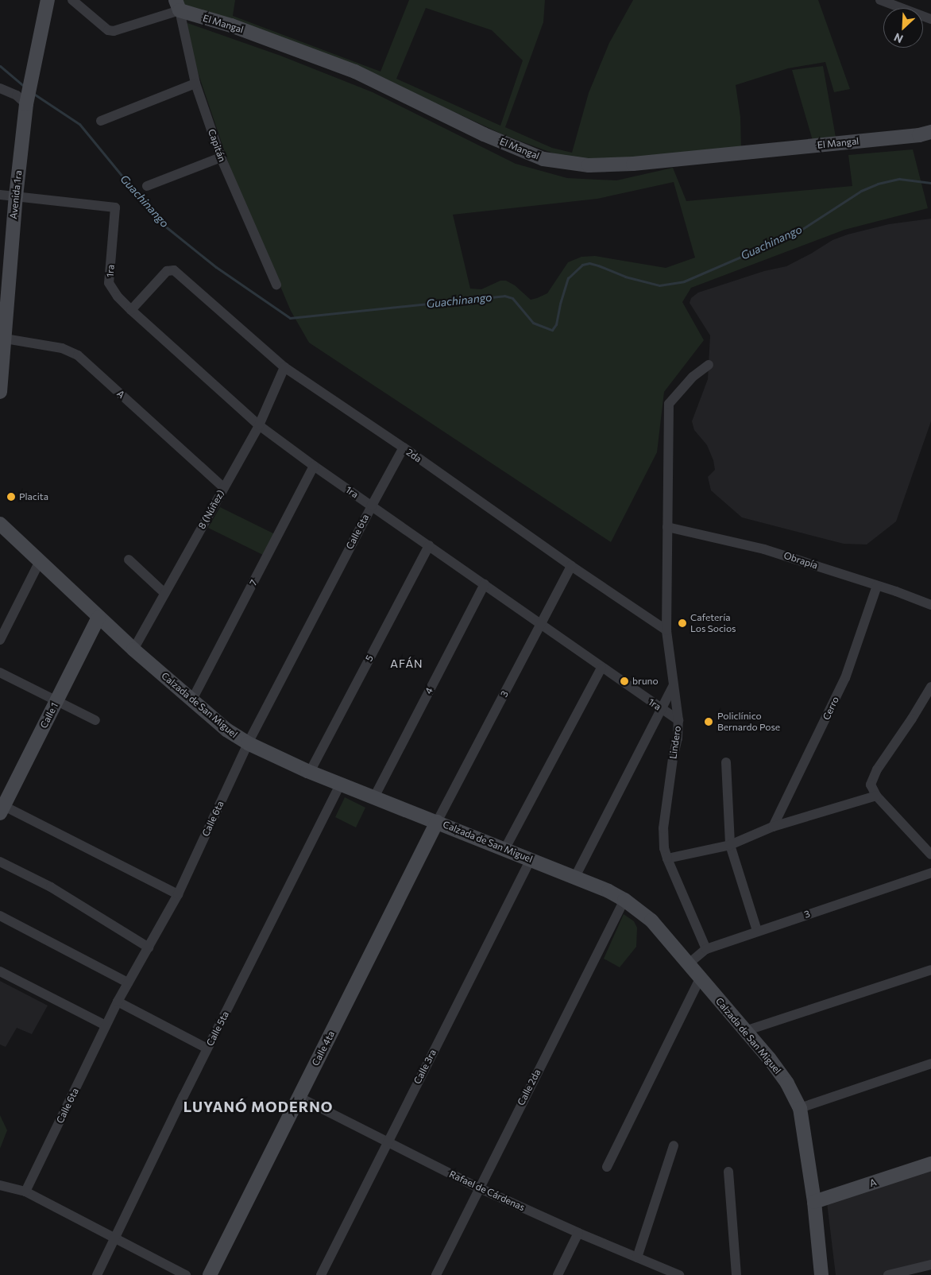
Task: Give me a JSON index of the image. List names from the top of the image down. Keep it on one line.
{"streets":{"main road":["El Mangal","Avenida 1ra","A","Calzada de San Miguel","Calle 1","Calle 4ta"],"street":["Capitán","1ra","2da","8 (Núñez)","Calle 6ta","Obrapía","7","5","4","3","Cerro","Lindero","Calle 5ta","Calle 3ra","Calle 2da","Rafael de Cárdenas"]},"crossings":[["El Mangal","Capitán"],["Avenida 1ra","1ra"],["Avenida 1ra","A"],["1ra","2da"],["1ra","8 (Núñez)"],["1ra","Calle 6ta"],["1ra","7"],["1ra","5"],["1ra","4"],["1ra","3"],["1ra","Lindero"],["A","8 (Núñez)"],["A","Calzada de San Miguel"],["2da","8 (Núñez)"],["2da","Calle 6ta"],["2da","3"],["2da","Lindero"],["8 (Núñez)","Calzada de San Miguel"],["Calle 6ta","Calzada de San Miguel"],["Obrapía","Cerro"],["Obrapía","Lindero"],["7","Calzada de San Miguel"],["5","Calzada de San Miguel"],["4","Calzada de San Miguel"],["3","Calzada de San Miguel"],["3","Lindero"],["3","Calle 4ta"],["Calzada de San Miguel","Calle 1"],["Calzada de San Miguel","Calle 5ta"],["Calzada de San Miguel","Calle 4ta"],["Calzada de San Miguel","Calle 3ra"],["Calzada de San Miguel","Calle 2da"],["Calle 4ta","Rafael de Cárdenas"],["Calle 3ra","Rafael de Cárdenas"],["Calle 2da","Rafael de Cárdenas"]],"districts":["AFÁN","LUYANÓ MODERNO"],"water":["Guachinango"],"places":["Placita","Cafetería Los Socios","bruno","Policlínico Bernardo Pose"],"north":"bottom left"}
